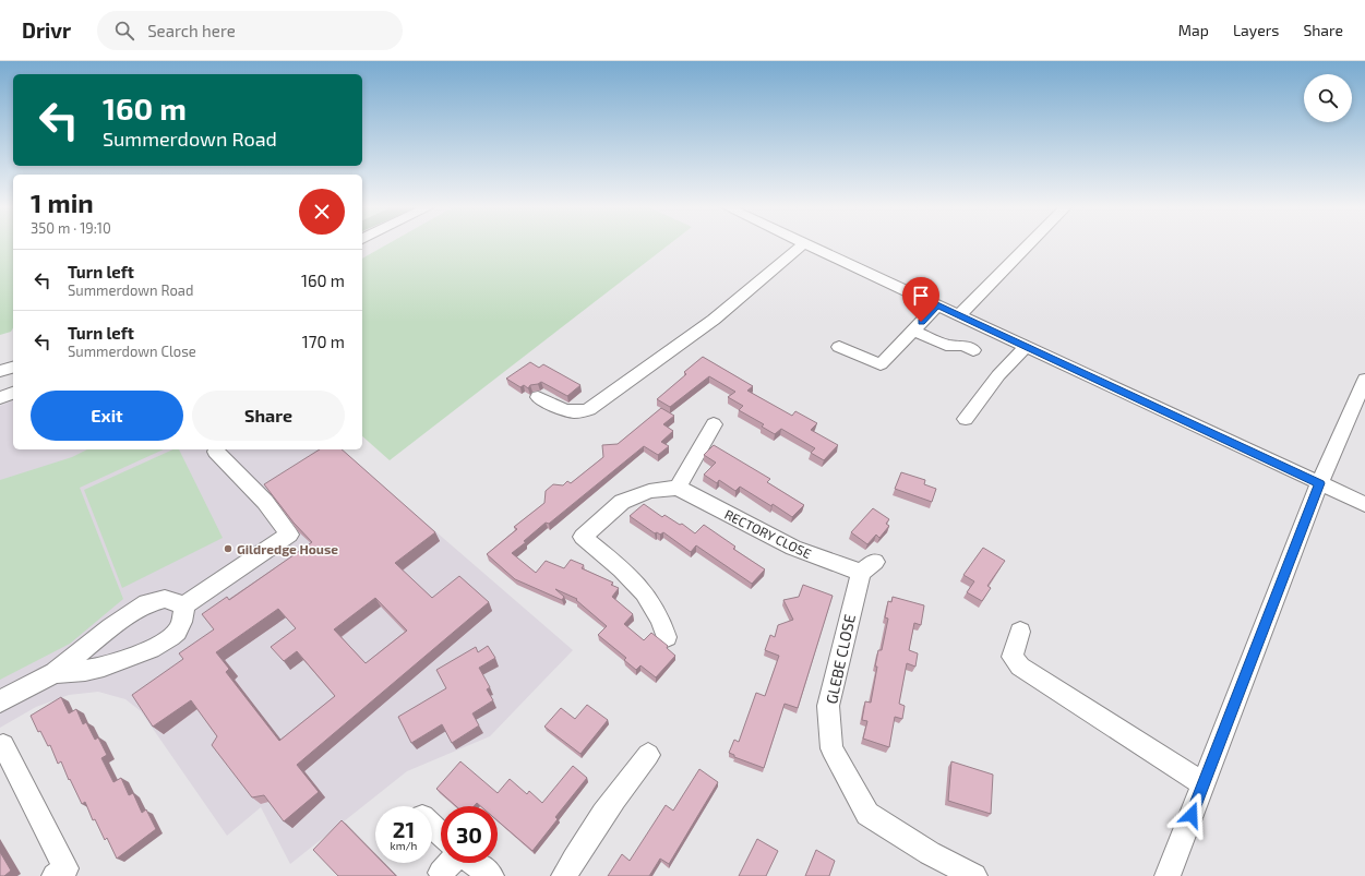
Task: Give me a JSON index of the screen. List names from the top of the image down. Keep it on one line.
{"streets":{"street":["RECTORY CLOSE","GLEBE CLOSE"]},"crossings":[["RECTORY CLOSE","GLEBE CLOSE"]],"places":["Gildredge House"],"page":{"header":"Drivr","search":"Search here","nav":["Map","Layers","Share"],"turn":["160 m","Summerdown Road"],"heading":["1 min","350 m · 19:10"],"list":[{"name":"Turn left","note":"Summerdown Road","value":"160 m"},{"name":"Turn left","note":"Summerdown Close","value":"170 m"}],"buttons":["Exit","Share"],"speed":"21 km/h","limit":"30"}}
